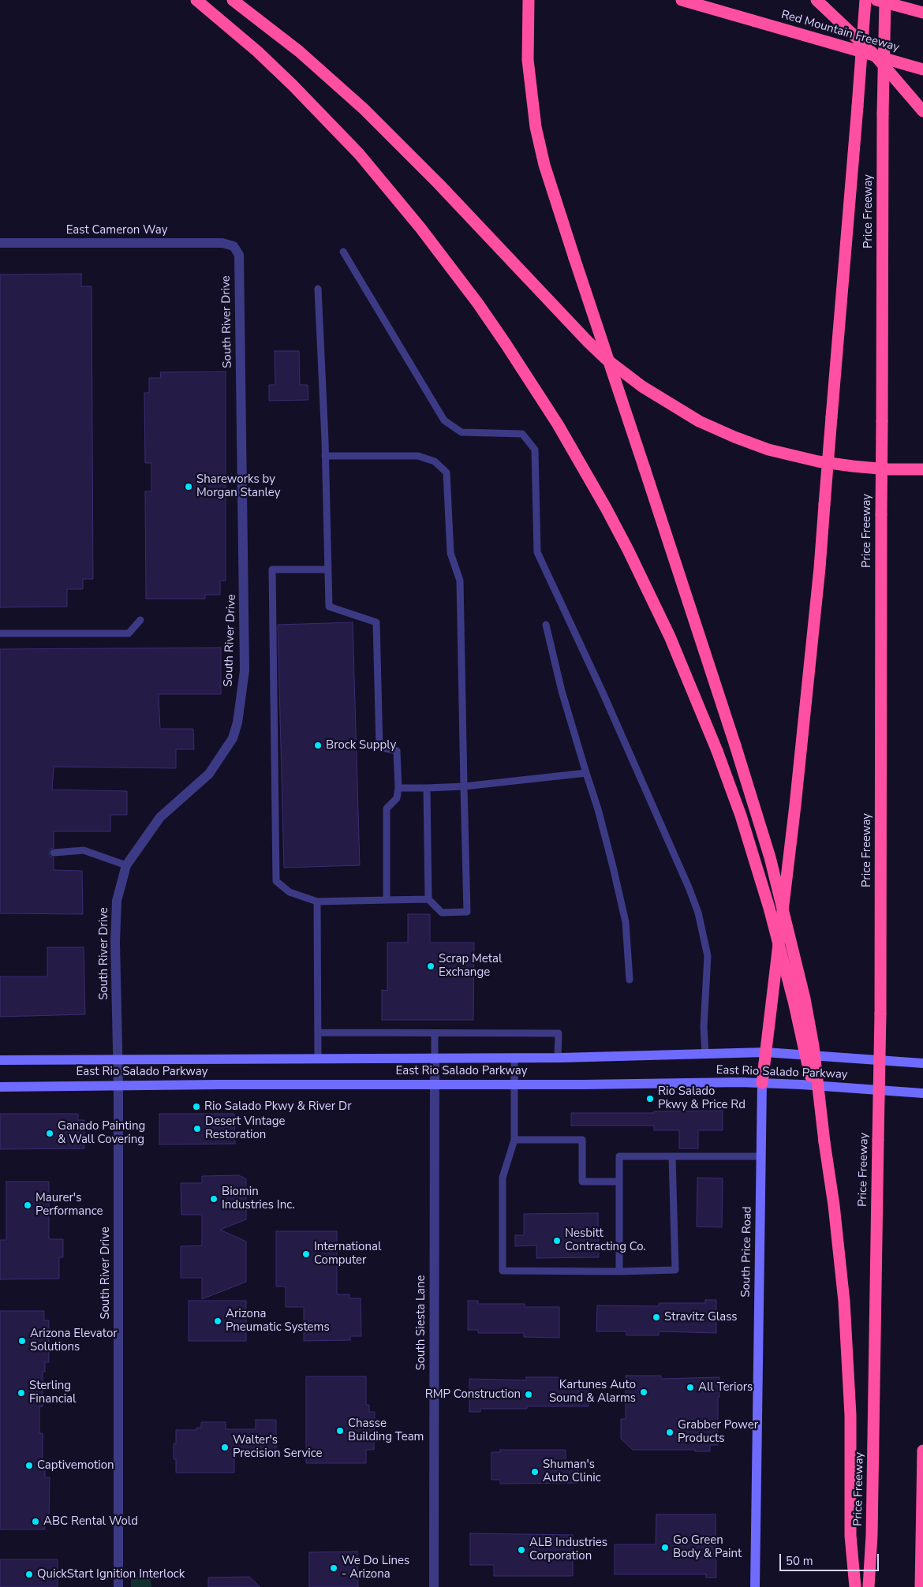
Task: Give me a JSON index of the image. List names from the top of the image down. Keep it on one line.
{"streets":{"highway":["Red Mountain Freeway","Price Freeway"],"main road":["East Rio Salado Parkway","South Price Road"],"street":["East Cameron Way","South River Drive","South Siesta Lane"]},"crossings":[["East Cameron Way","South River Drive"],["South River Drive","East Rio Salado Parkway"],["East Rio Salado Parkway","South Price Road"],["East Rio Salado Parkway","South Siesta Lane"]],"places":["Shareworks by Morgan Stanley","Brock Supply","Scrap Metal Exchange","Rio Salado Pkwy & Price Rd","Rio Salado Pkwy & River Dr","Desert Vintage Restoration","Ganado Painting & Wall Covering","Biomin Industries Inc.","Maurer's Performance","Nesbitt Contracting Co.","International Computer","Stravitz Glass","Arizona Pneumatic Systems","Arizona Elevator Solutions","All Teriors","Kartunes Auto Sound & Alarms","Sterling Financial","RMP Construction","Chasse Building Team","Grabber Power Products","Walter's Precision Service","Captivemotion","Shuman's Auto Clinic","ABC Rental Wold","Go Green Body & Paint","ALB Industries Corporation","We Do Lines - Arizona","QuickStart Ignition Interlock"],"scale_bar":"50 m"}
